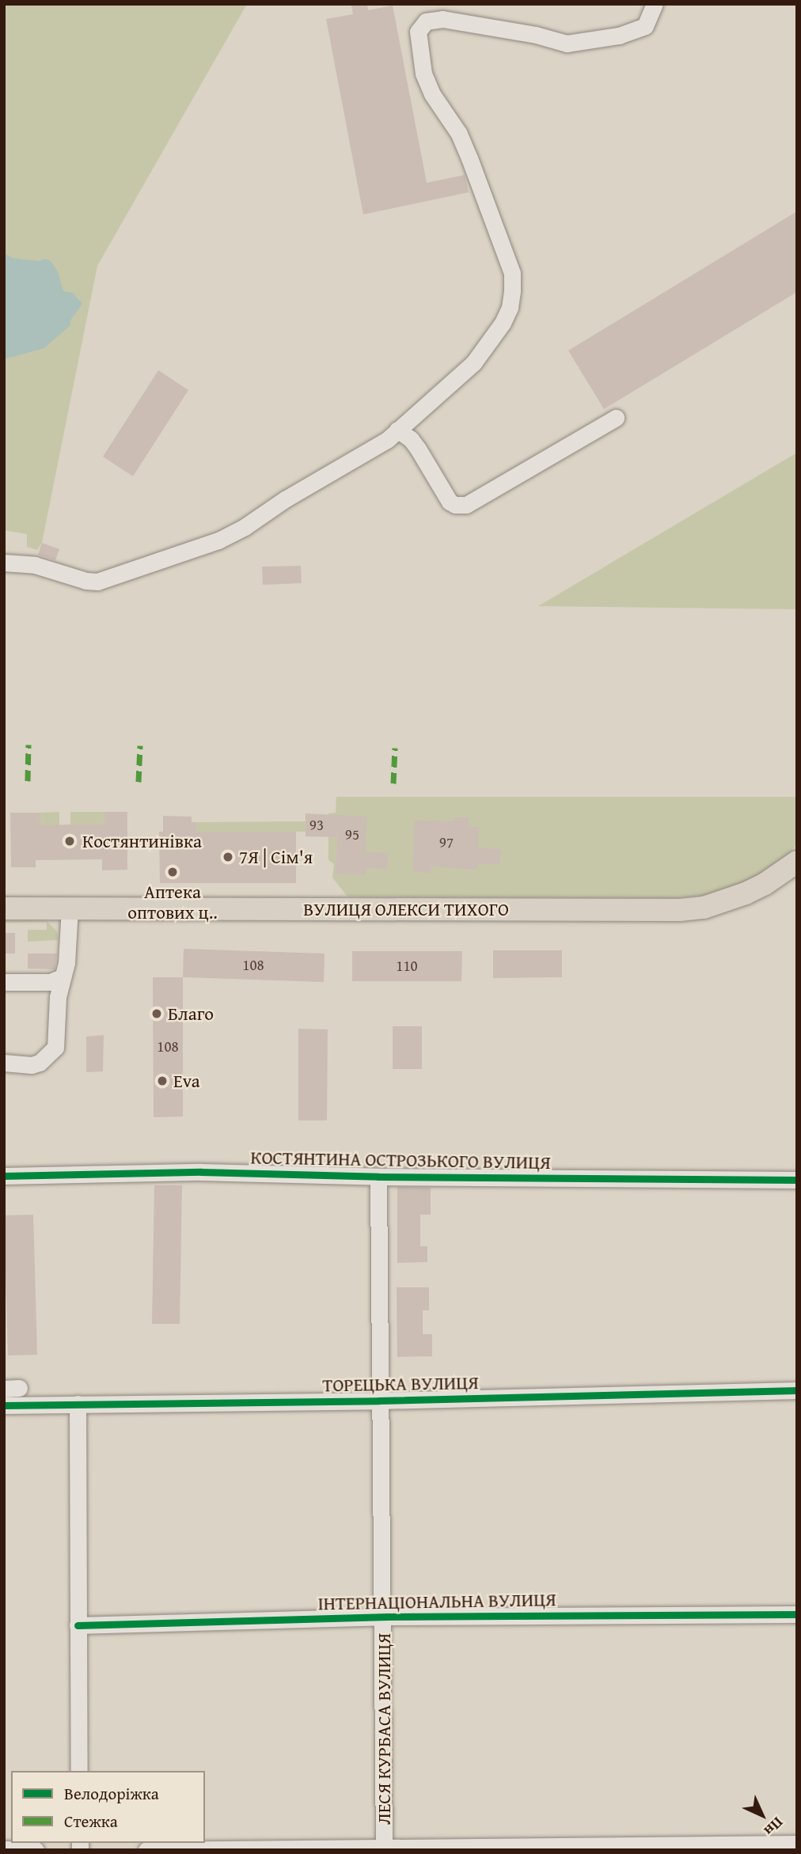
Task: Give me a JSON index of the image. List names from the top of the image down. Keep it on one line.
{"streets":{"main road":["ВУЛИЦЯ ОЛЕКСИ ТИХОГО"],"street":["КОСТЯНТИНА ОСТРОЗЬКОГО ВУЛИЦЯ","ТОРЕЦЬКА ВУЛИЦЯ","ІНТЕРНАЦІОНАЛЬНА ВУЛИЦЯ","ЛЕСЯ КУРБАСА ВУЛИЦЯ"]},"crossings":[["КОСТЯНТИНА ОСТРОЗЬКОГО ВУЛИЦЯ","ЛЕСЯ КУРБАСА ВУЛИЦЯ"],["ТОРЕЦЬКА ВУЛИЦЯ","ЛЕСЯ КУРБАСА ВУЛИЦЯ"],["ІНТЕРНАЦІОНАЛЬНА ВУЛИЦЯ","ЛЕСЯ КУРБАСА ВУЛИЦЯ"]],"places":["Костянтинівка","7Я | Сім'я","Аптека оптових ц‥","Благо","Eva"],"house_numbers":["93","95","97","108","110","108"],"legend":["Велодоріжка","Стежка"],"north":"bottom right"}
